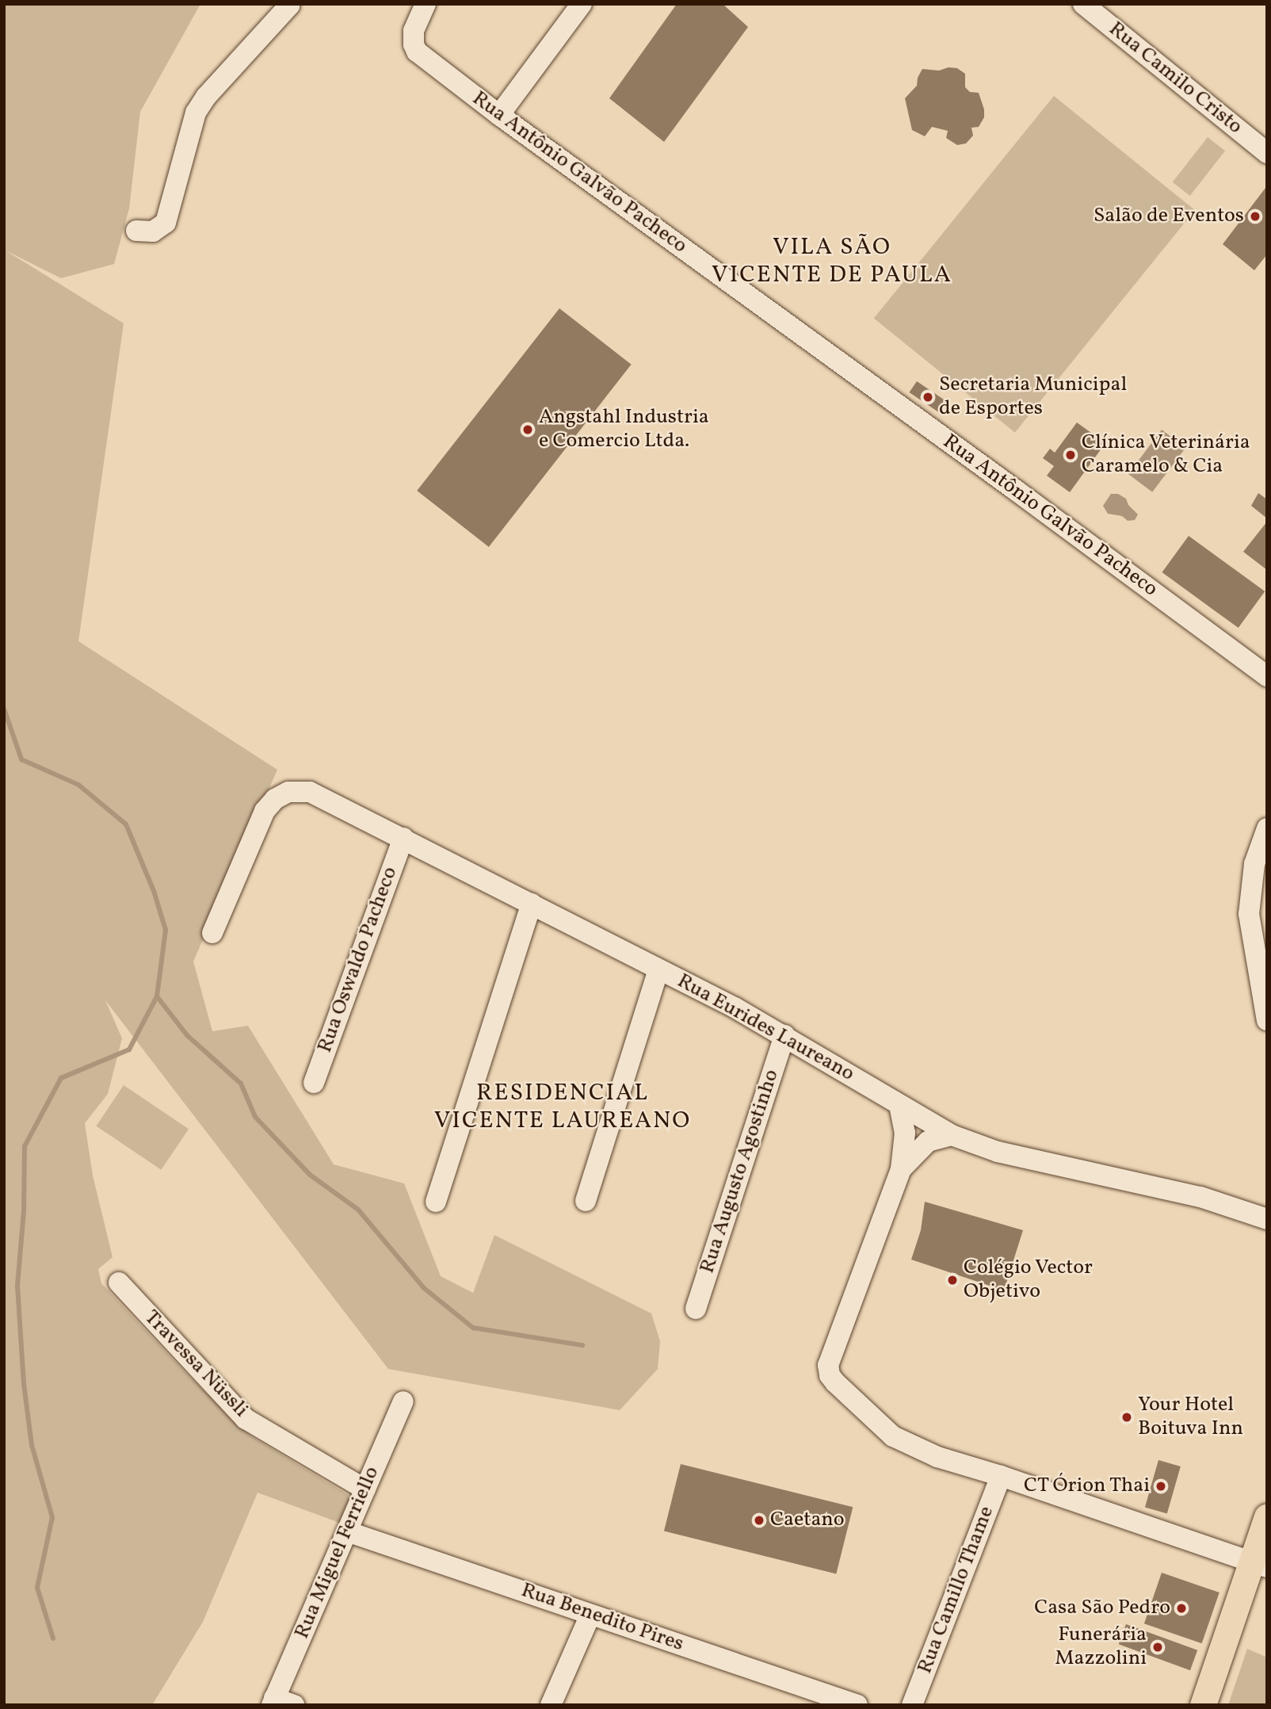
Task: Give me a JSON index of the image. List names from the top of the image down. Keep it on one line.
{"streets":{"street":["Rua Camilo Cristo","Rua Antônio Galvão Pacheco","Rua Oswaldo Pacheco","Rua Eurides Laureano","Rua Augusto Agostinho","Travessa Nüssli","Rua Miguel Ferriello","Rua Camillo Thame","Rua Benedito Pires"]},"crossings":[["Rua Oswaldo Pacheco","Rua Eurides Laureano"],["Rua Eurides Laureano","Rua Augusto Agostinho"],["Travessa Nüssli","Rua Miguel Ferriello"],["Rua Miguel Ferriello","Rua Benedito Pires"]],"districts":["VILA SÃO VICENTE DE PAULA","RESIDENCIAL VICENTE LAUREANO"],"places":["Salão de Eventos","Secretaria Municipal de Esportes","Angstahl Industria e Comercio Ltda.","Clínica Veterinária Caramelo & Cia","Colégio Vector Objetivo","Your Hotel Boituva Inn","CT Órion Thai","Caetano","Casa São Pedro","Funerária Mazzolini"]}
